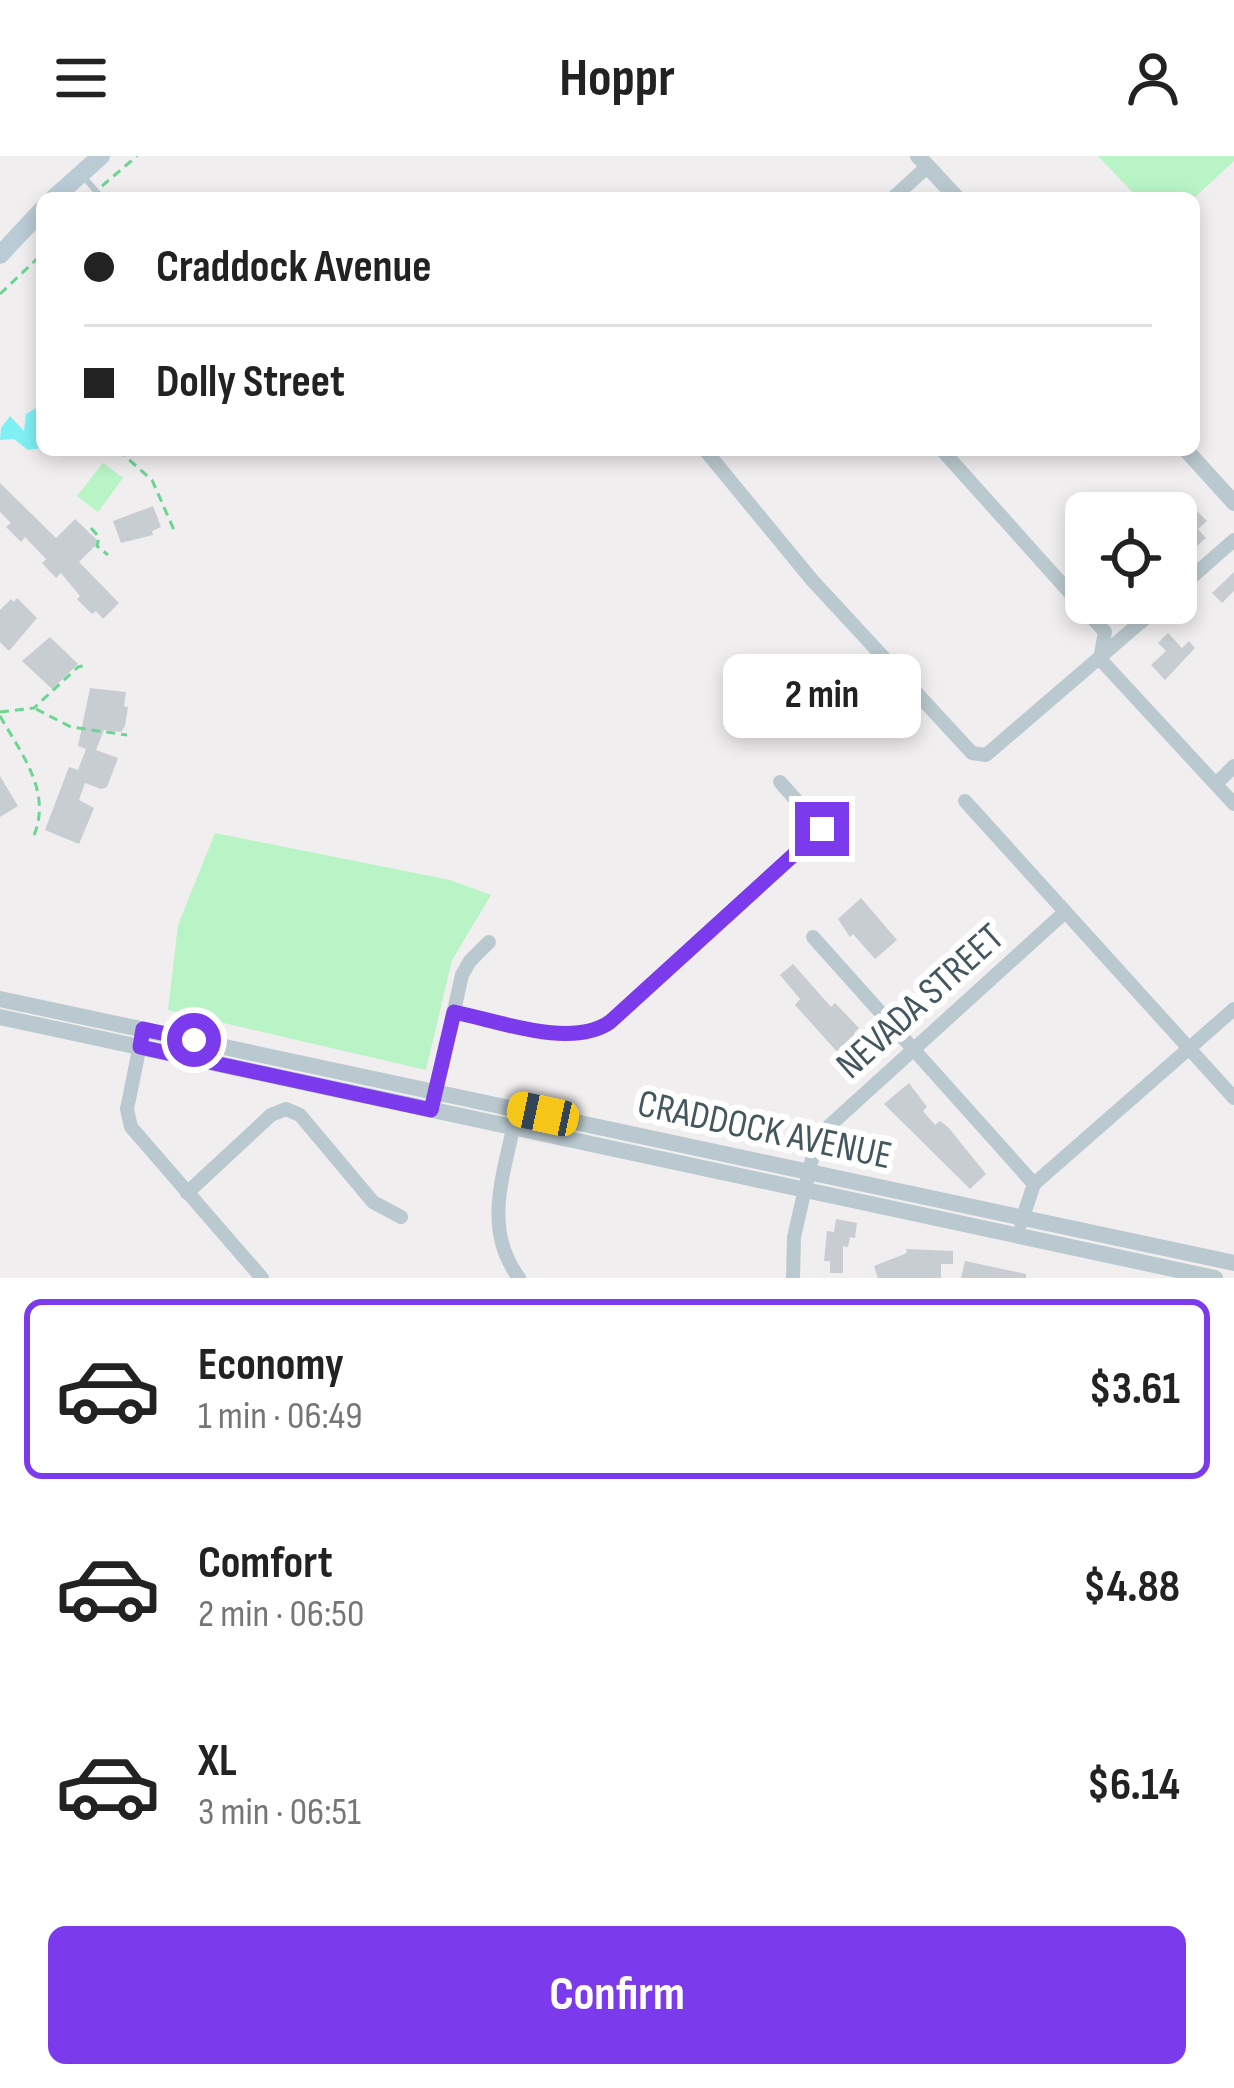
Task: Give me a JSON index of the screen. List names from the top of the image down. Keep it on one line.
{"streets":{"street":["NEVADA STREET","CRADDOCK AVENUE"]},"crossings":[["NEVADA STREET","CRADDOCK AVENUE"]],"page":{"header":"Hoppr","banner":["Craddock Avenue","Dolly Street"],"bubble":"2 min","list":[{"name":"Economy","note":"1 min · 06:49","value":"$3.61"},{"name":"Comfort","note":"2 min · 06:50","value":"$4.88"},{"name":"XL","note":"3 min · 06:51","value":"$6.14"}],"buttons":"Confirm"}}
